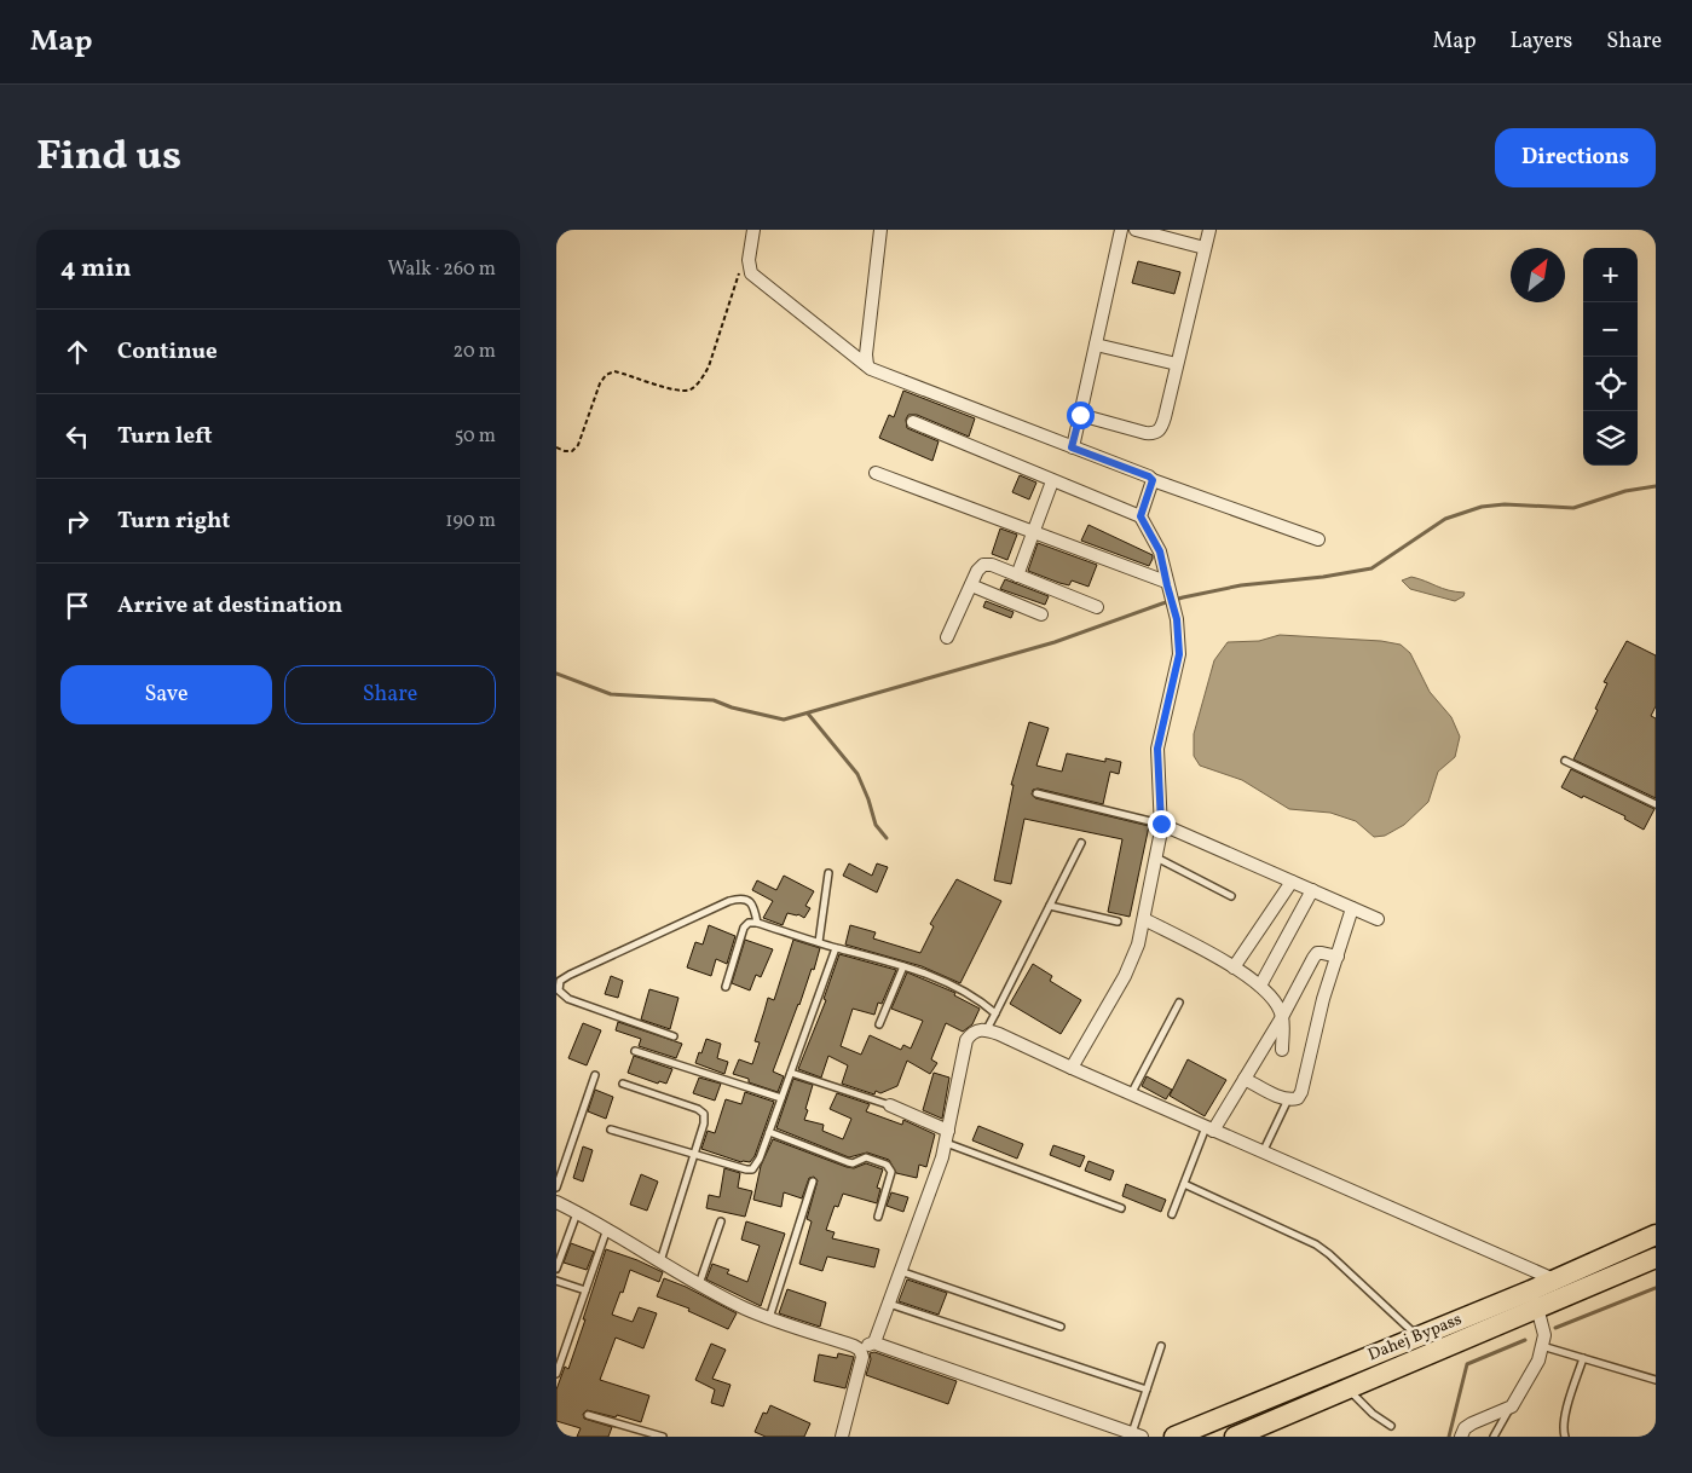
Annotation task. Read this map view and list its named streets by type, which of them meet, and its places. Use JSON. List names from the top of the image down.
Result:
{
  "streets": {
    "highway": ["Dahej Bypass"]
  },
  "north": "top right",
  "page": {
    "header": "Map",
    "nav": ["Map", "Layers", "Share"],
    "title": "Find us",
    "buttons": [
      "Directions",
      ["Save", "Share"]
    ],
    "heading": ["4 min", "Walk · 260 m"],
    "map_buttons": ["+", "−"],
    "list": [
      ["Continue", "20 m"],
      ["Turn left", "50 m"],
      ["Turn right", "190 m"],
      "Arrive at destination"
    ]
  }
}
